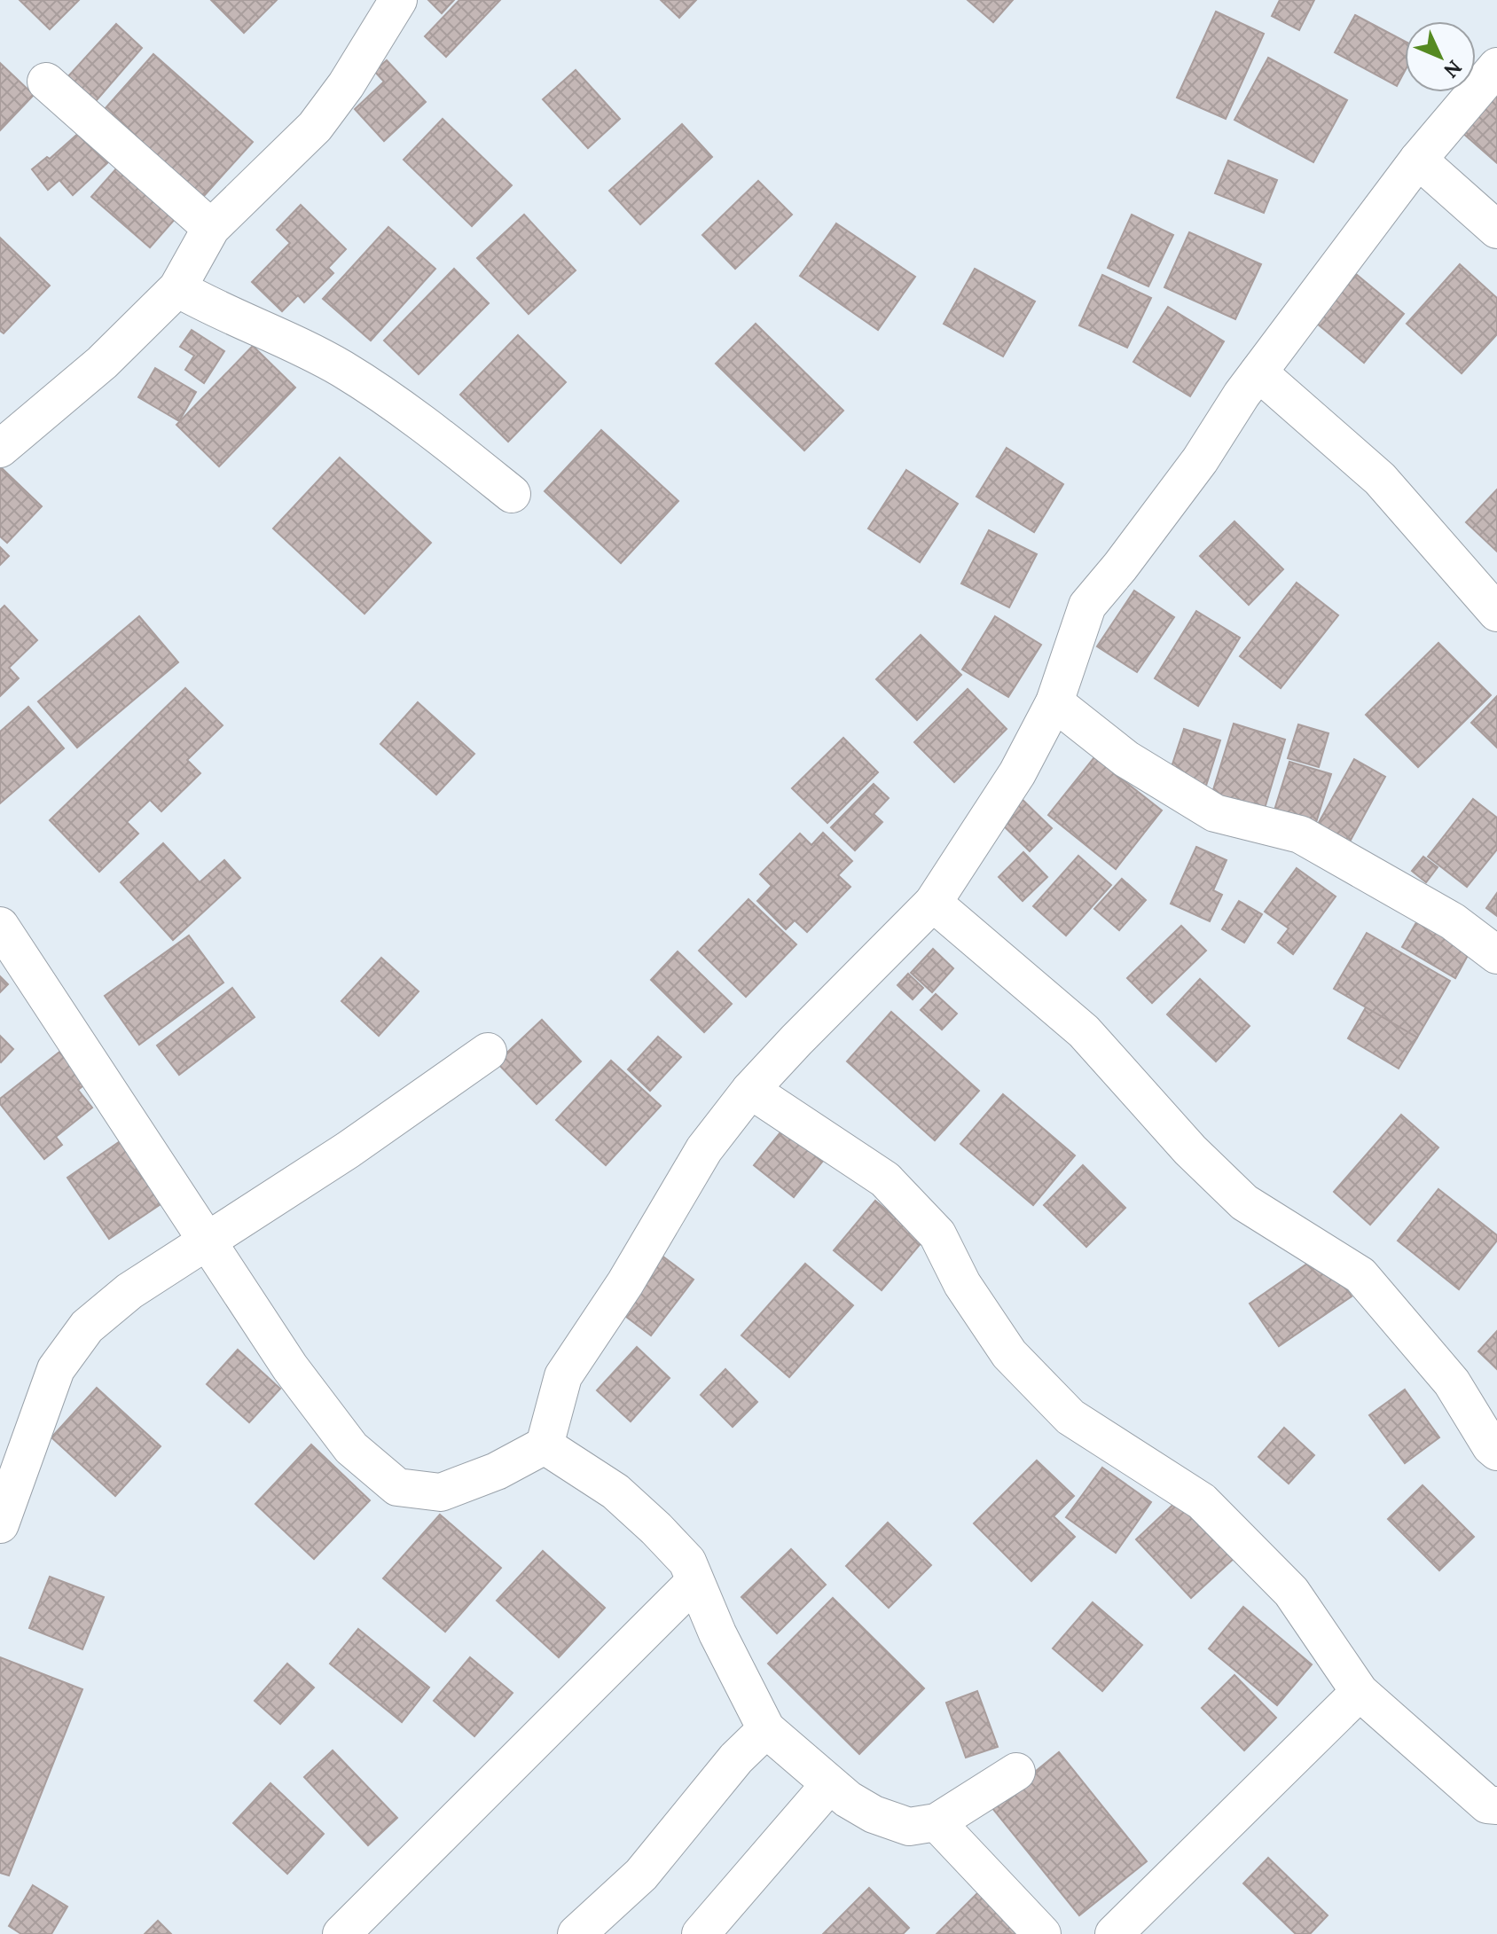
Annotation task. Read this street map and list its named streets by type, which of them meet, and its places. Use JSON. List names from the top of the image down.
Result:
{
  "north": "bottom right"
}
